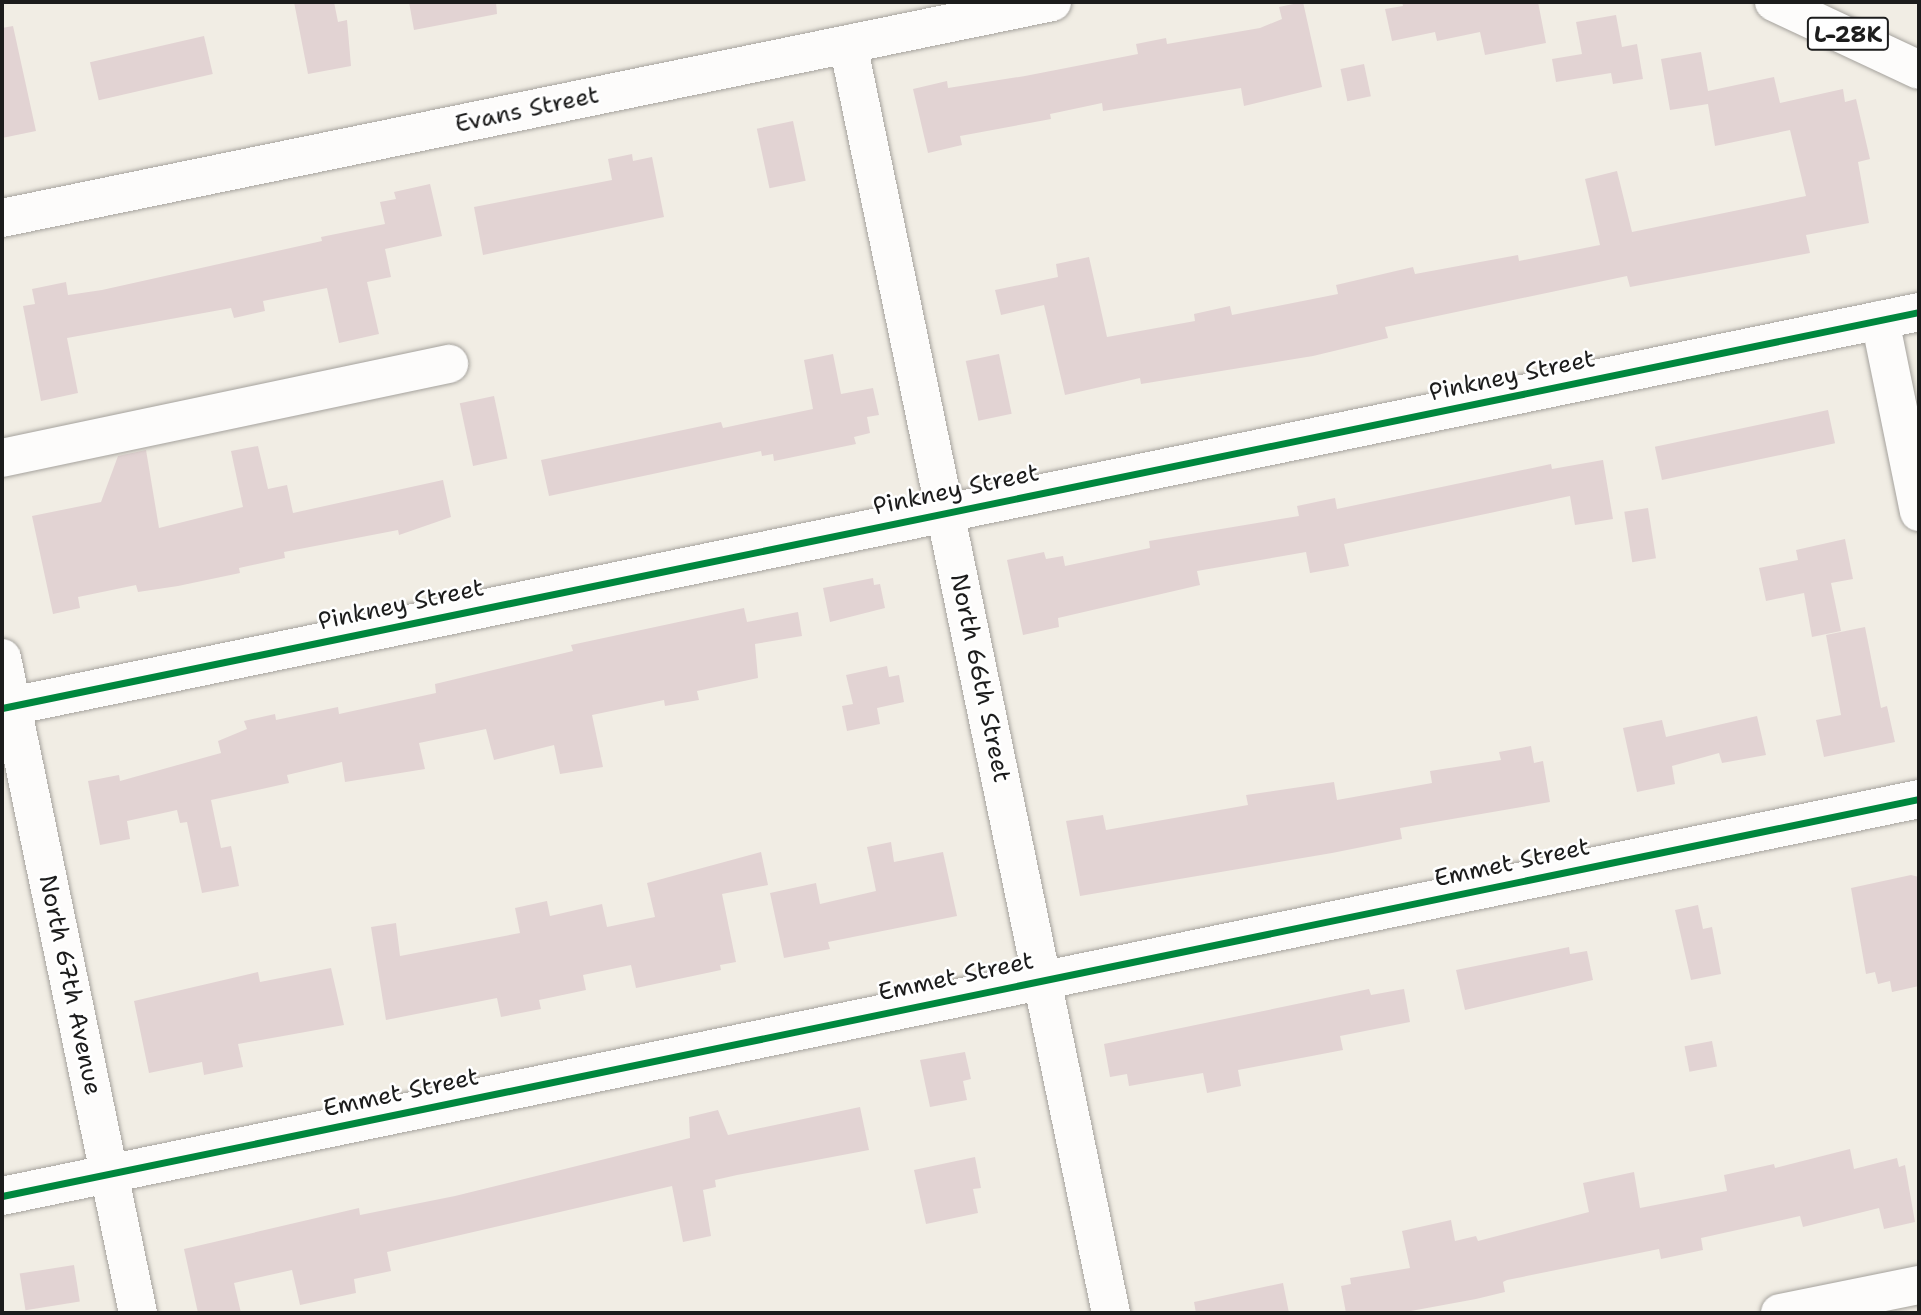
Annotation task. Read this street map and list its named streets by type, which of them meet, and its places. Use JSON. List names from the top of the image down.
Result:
{
  "streets": {
    "street": [
      "L-28K",
      "Evans Street",
      "Pinkney Street",
      "North 66th Street",
      "Emmet Street",
      "North 67th Avenue"
    ]
  },
  "crossings": [
    ["Evans Street", "North 66th Street"],
    ["Pinkney Street", "North 66th Street"],
    ["Pinkney Street", "North 67th Avenue"],
    ["North 66th Street", "Emmet Street"],
    ["Emmet Street", "North 67th Avenue"]
  ]
}
